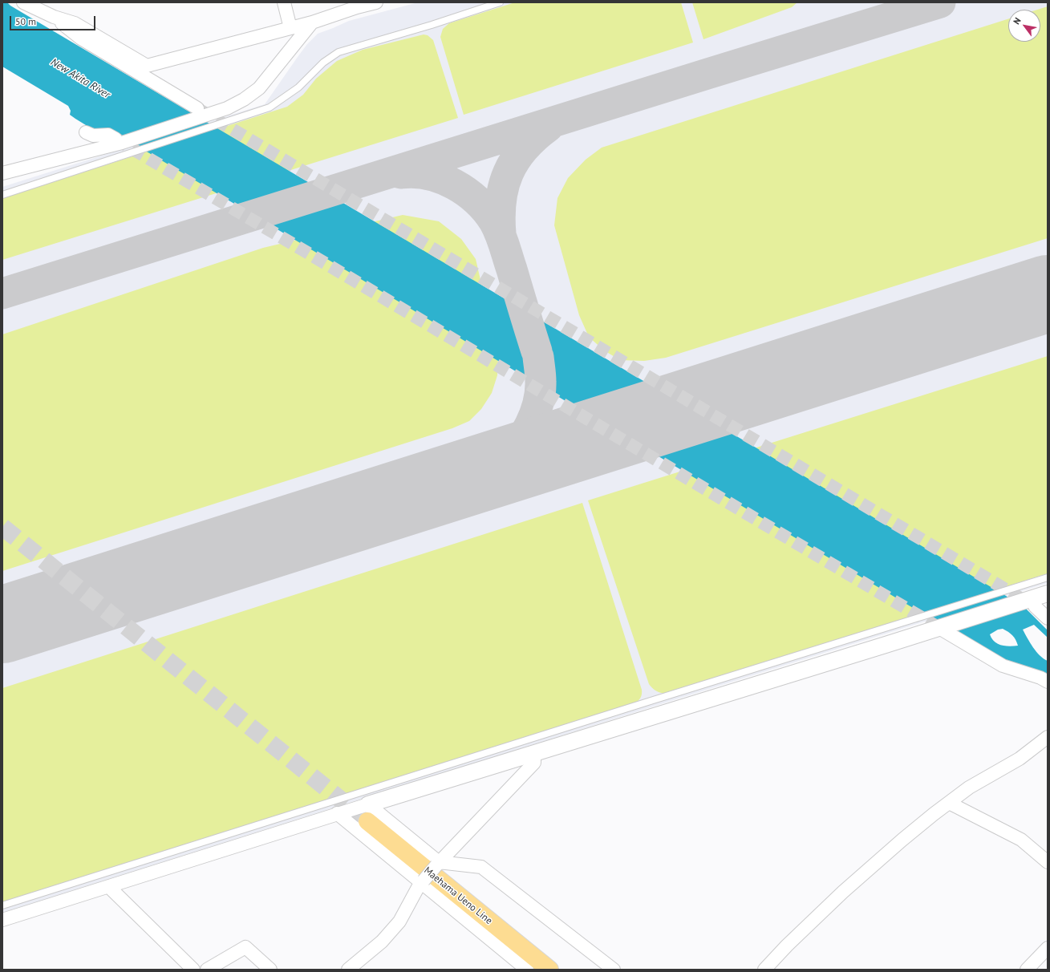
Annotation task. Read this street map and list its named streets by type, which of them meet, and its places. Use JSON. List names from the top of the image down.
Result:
{
  "streets": {
    "main road": ["Maehama Ueno Line"]
  },
  "water": ["New Akita River"],
  "scale_bar": "50 m",
  "north": "top left"
}
